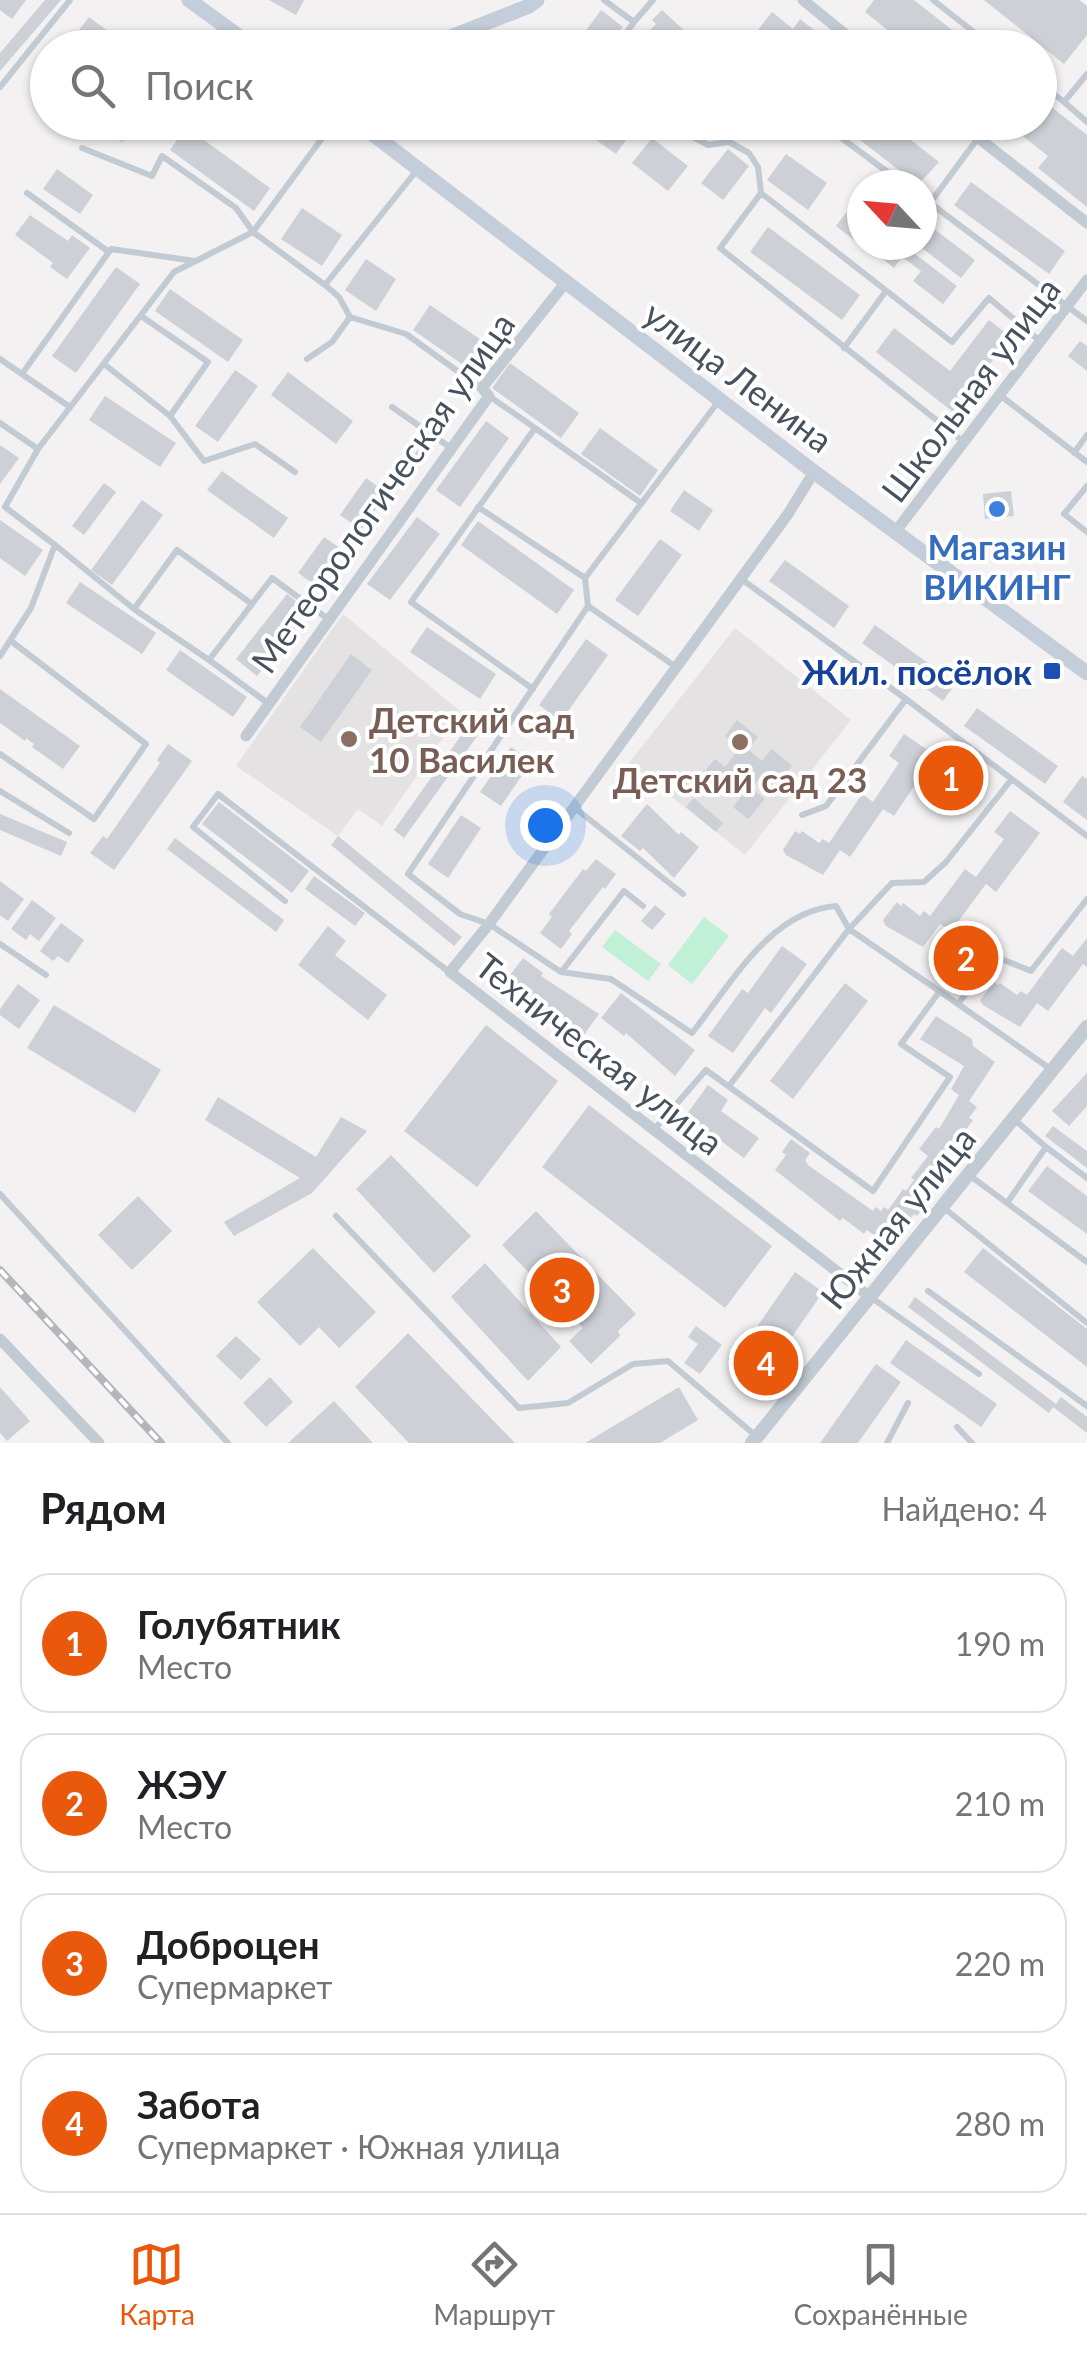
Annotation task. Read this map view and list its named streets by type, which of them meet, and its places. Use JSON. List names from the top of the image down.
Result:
{
  "streets": {
    "main road": ["улица Ленина"],
    "street": [
      "Школьная улица",
      "Метеорологическая улица",
      "Техническая улица",
      "Южная улица"
    ]
  },
  "crossings": [
    ["улица Ленина", "Школьная улица"],
    ["улица Ленина", "Метеорологическая улица"],
    ["улица Ленина", "Техническая улица"],
    ["Техническая улица", "Южная улица"]
  ],
  "places": {
    "other": ["Магазин ВИКИНГ", "Детский сад 10 Василек", "Детский сад 23"],
    "transit": ["Жил. посёлок"]
  },
  "north": "top left",
  "page": {
    "search": "Поиск",
    "pins": [
      "1",
      "2",
      "3",
      "4"
    ],
    "heading": ["Рядом", "Найдено: 4"],
    "list": [
      {
        "mark": "1",
        "name": "Голубятник",
        "note": "Место",
        "value": "190 m"
      },
      {
        "mark": "2",
        "name": "ЖЭУ",
        "note": "Место",
        "value": "210 m"
      },
      {
        "mark": "3",
        "name": "Доброцен",
        "note": "Супермаркет",
        "value": "220 m"
      },
      {
        "mark": "4",
        "name": "Забота",
        "note": "Супермаркет · Южная улица",
        "value": "280 m"
      }
    ],
    "nav": ["Карта", "Маршрут", "Сохранённые"]
  }
}
